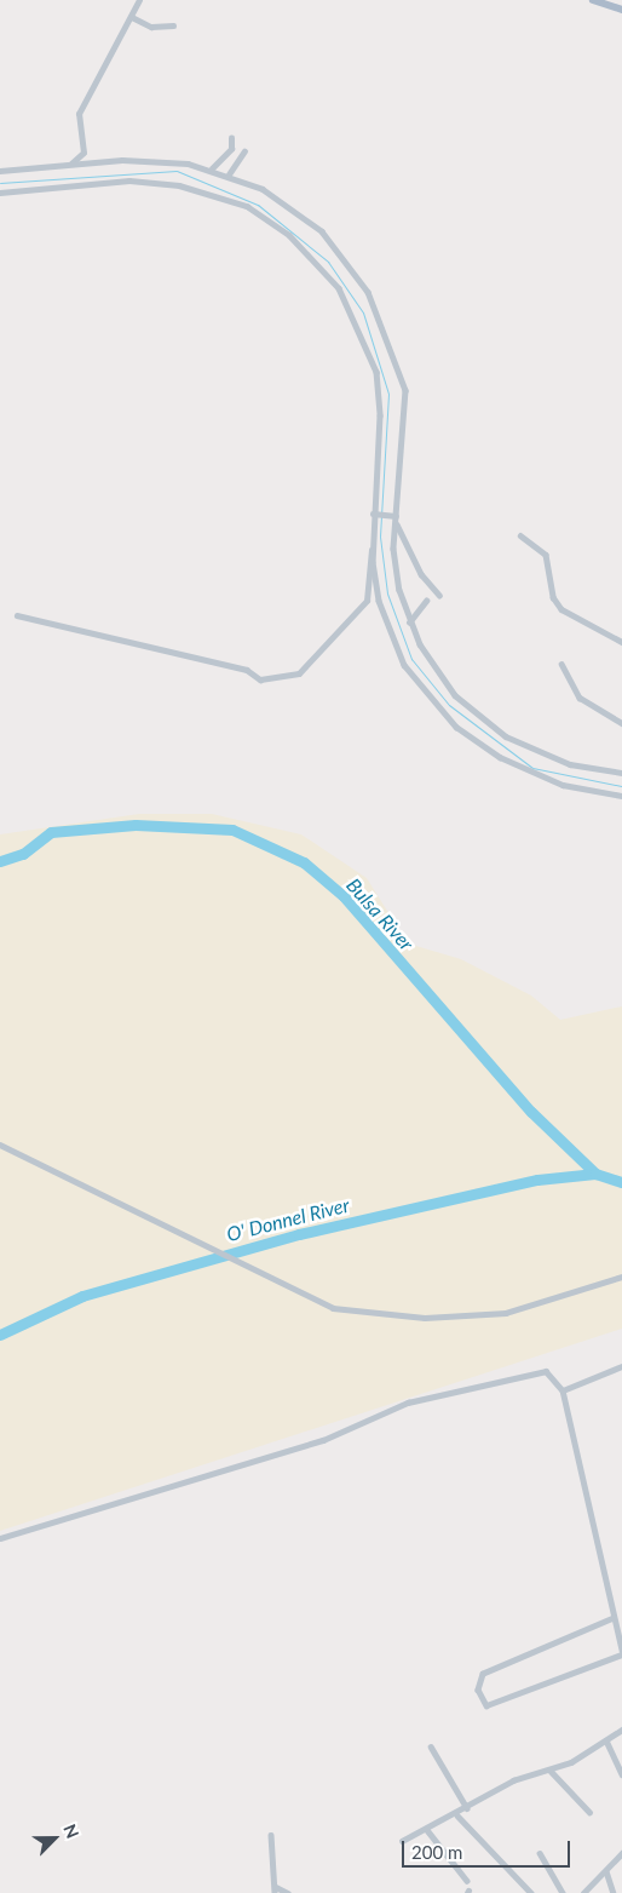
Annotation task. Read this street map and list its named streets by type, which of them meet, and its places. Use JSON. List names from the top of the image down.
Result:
{
  "water": ["Bulsa River", "O' Donnel River"],
  "scale_bar": "200 m",
  "north": "top right"
}
